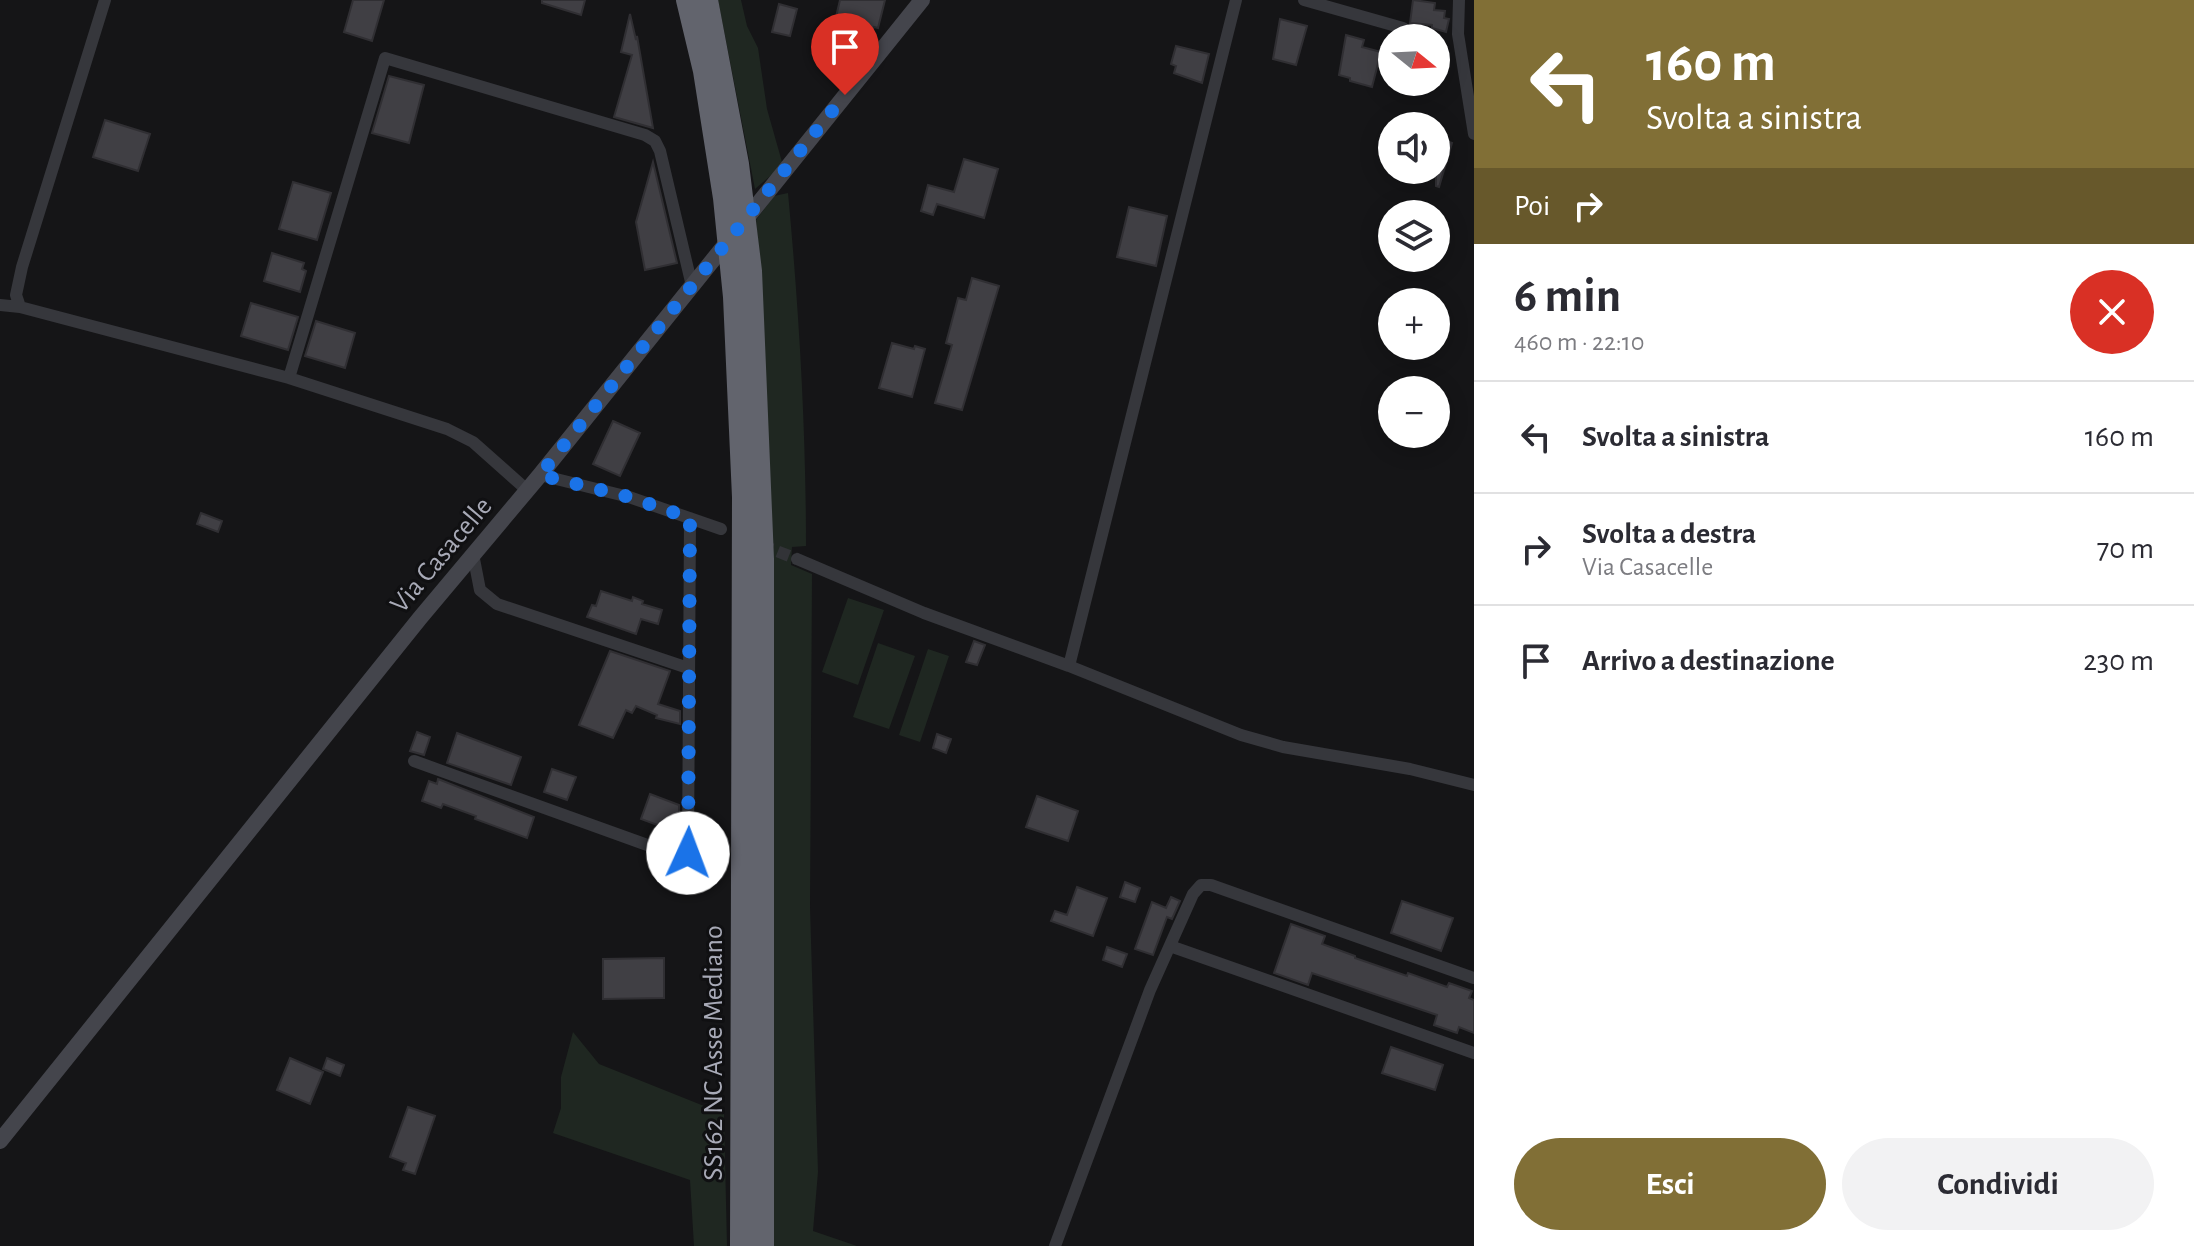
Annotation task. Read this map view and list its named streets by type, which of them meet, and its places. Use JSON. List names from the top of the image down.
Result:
{
  "streets": {
    "highway": ["SS162 NC Asse Mediano"],
    "street": ["Via Casacelle"]
  },
  "north": "right",
  "page": {
    "turn": ["160 m", "Svolta a sinistra"],
    "map_buttons": ["+", "−"],
    "then": "Poi",
    "heading": ["6 min", "460 m · 22:10"],
    "list": [
      {
        "name": "Svolta a sinistra",
        "value": "160 m"
      },
      {
        "name": "Svolta a destra",
        "note": "Via Casacelle",
        "value": "70 m"
      },
      {
        "name": "Arrivo a destinazione",
        "value": "230 m"
      }
    ],
    "buttons": ["Esci", "Condividi"]
  }
}
